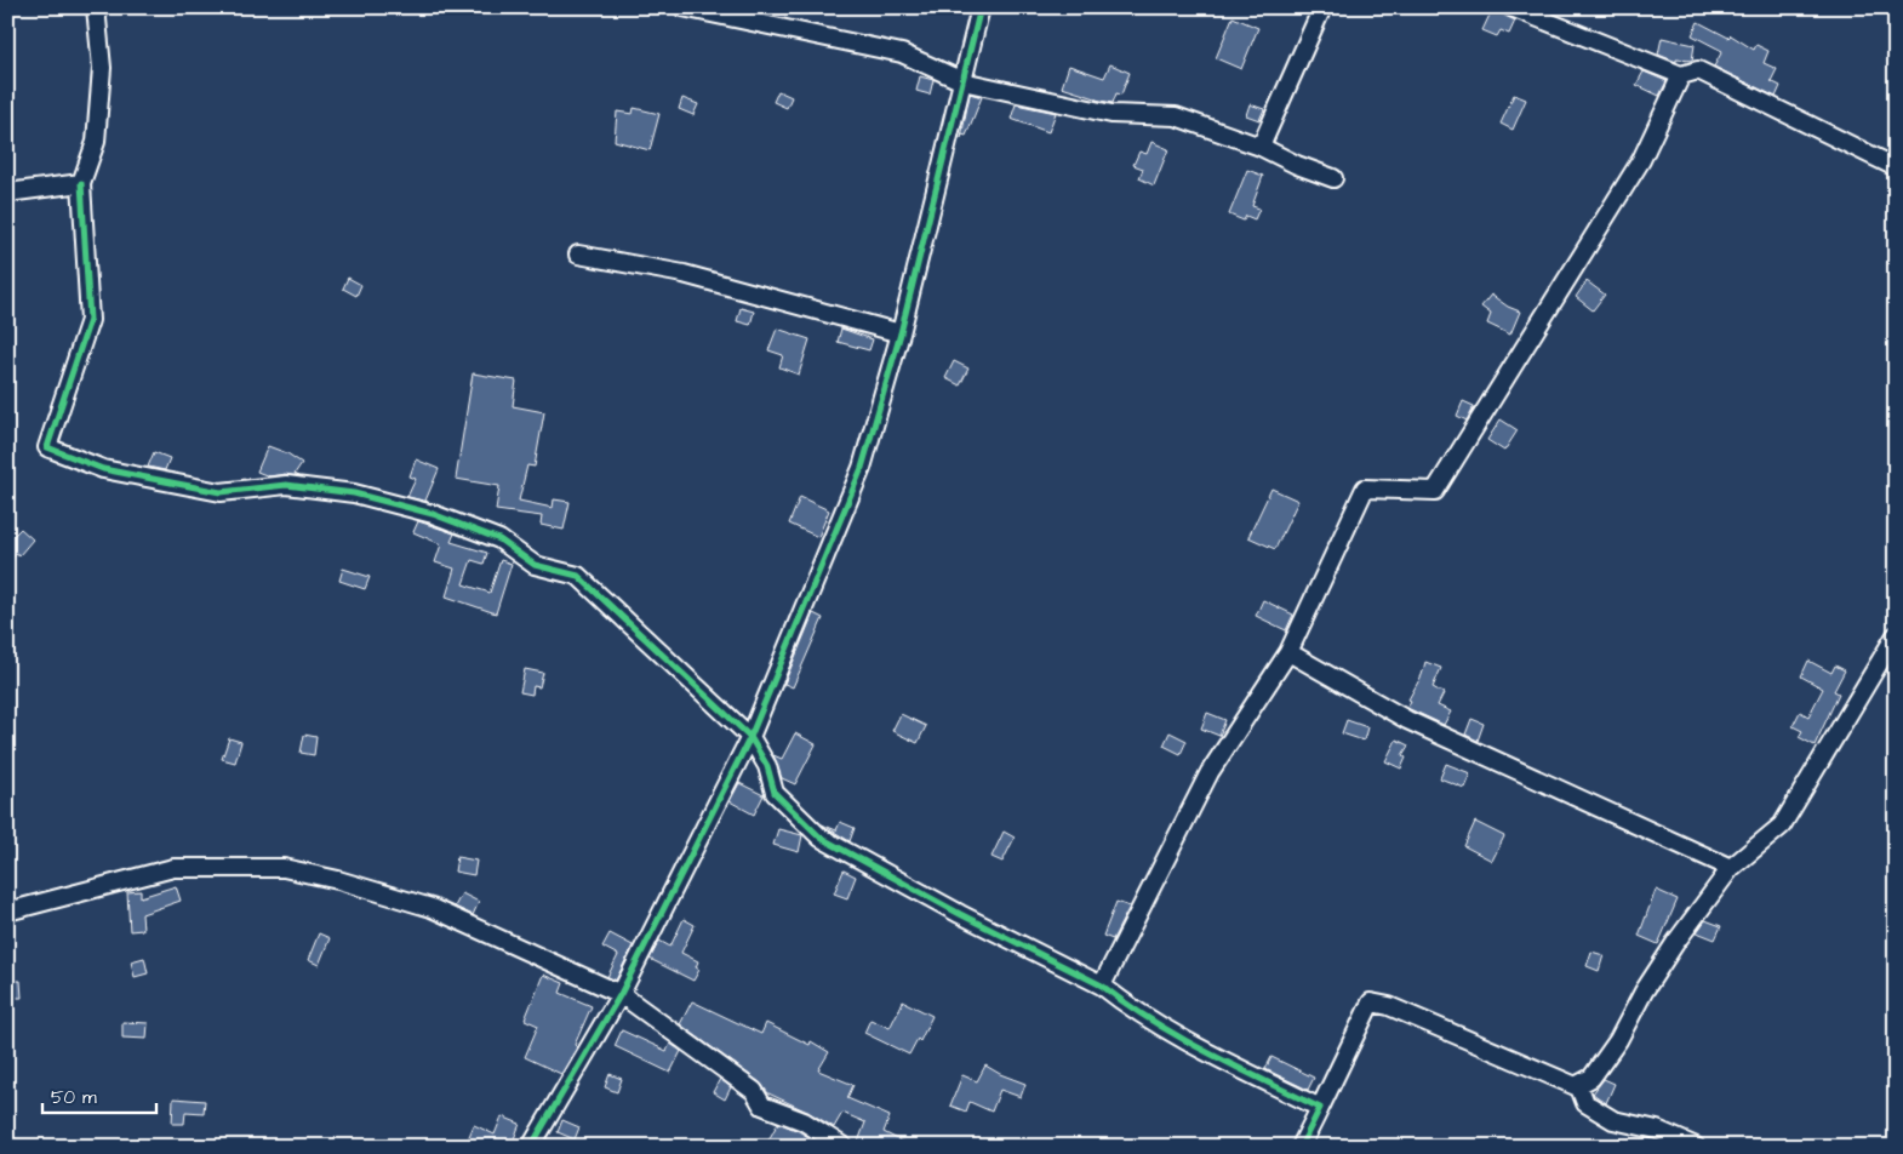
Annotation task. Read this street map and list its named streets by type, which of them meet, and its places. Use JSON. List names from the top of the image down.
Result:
{
  "scale_bar": "50 m"
}
